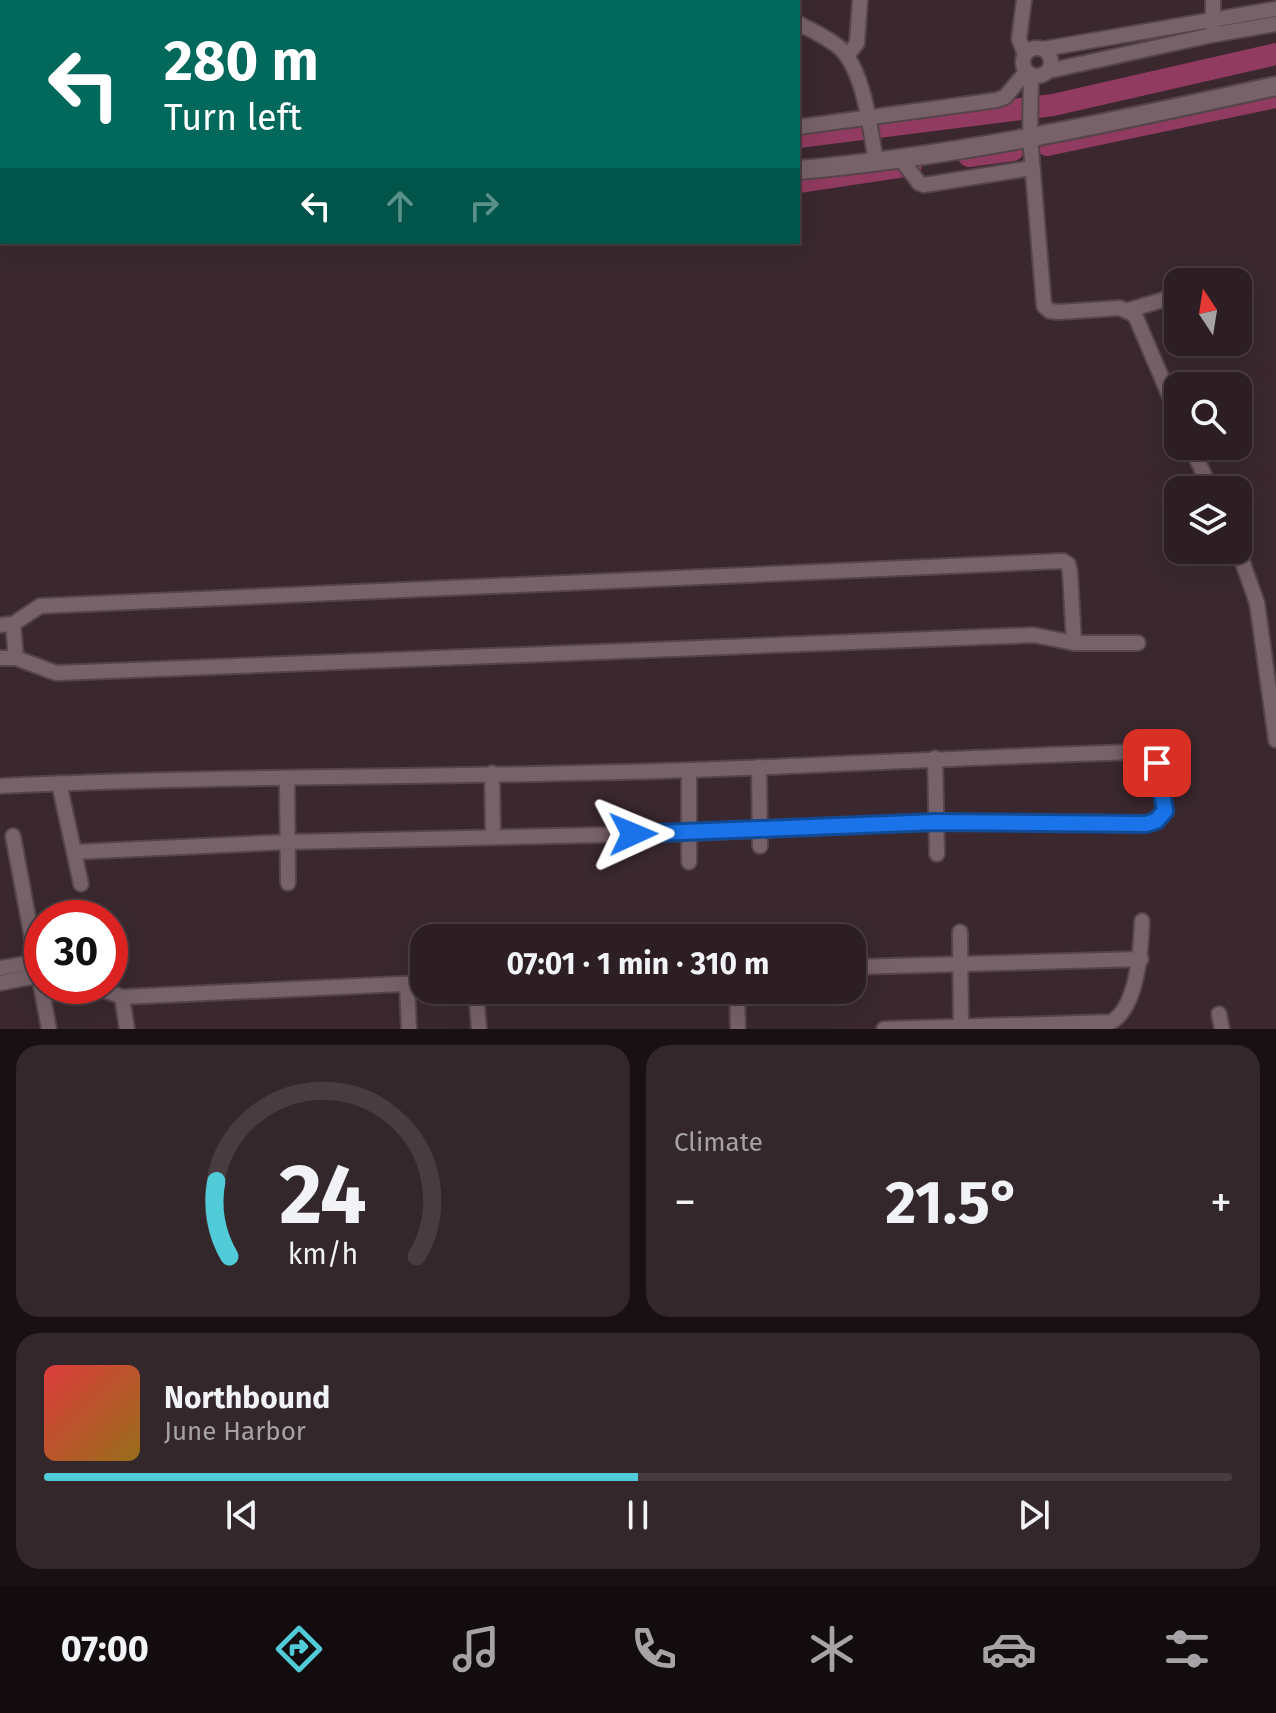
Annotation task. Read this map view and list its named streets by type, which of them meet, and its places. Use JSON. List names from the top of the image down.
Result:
{
  "north": "top",
  "page": {
    "turn": ["280 m", "Turn left"],
    "limit": "30",
    "trip": "07:01 · 1 min · 310 m",
    "tile": "Climate",
    "heat": ["−", "21.5°", "+"],
    "song": ["Northbound", "June Harbor"],
    "tabs": "07:00",
    "gauge": ["24", "km/h"]
  }
}
